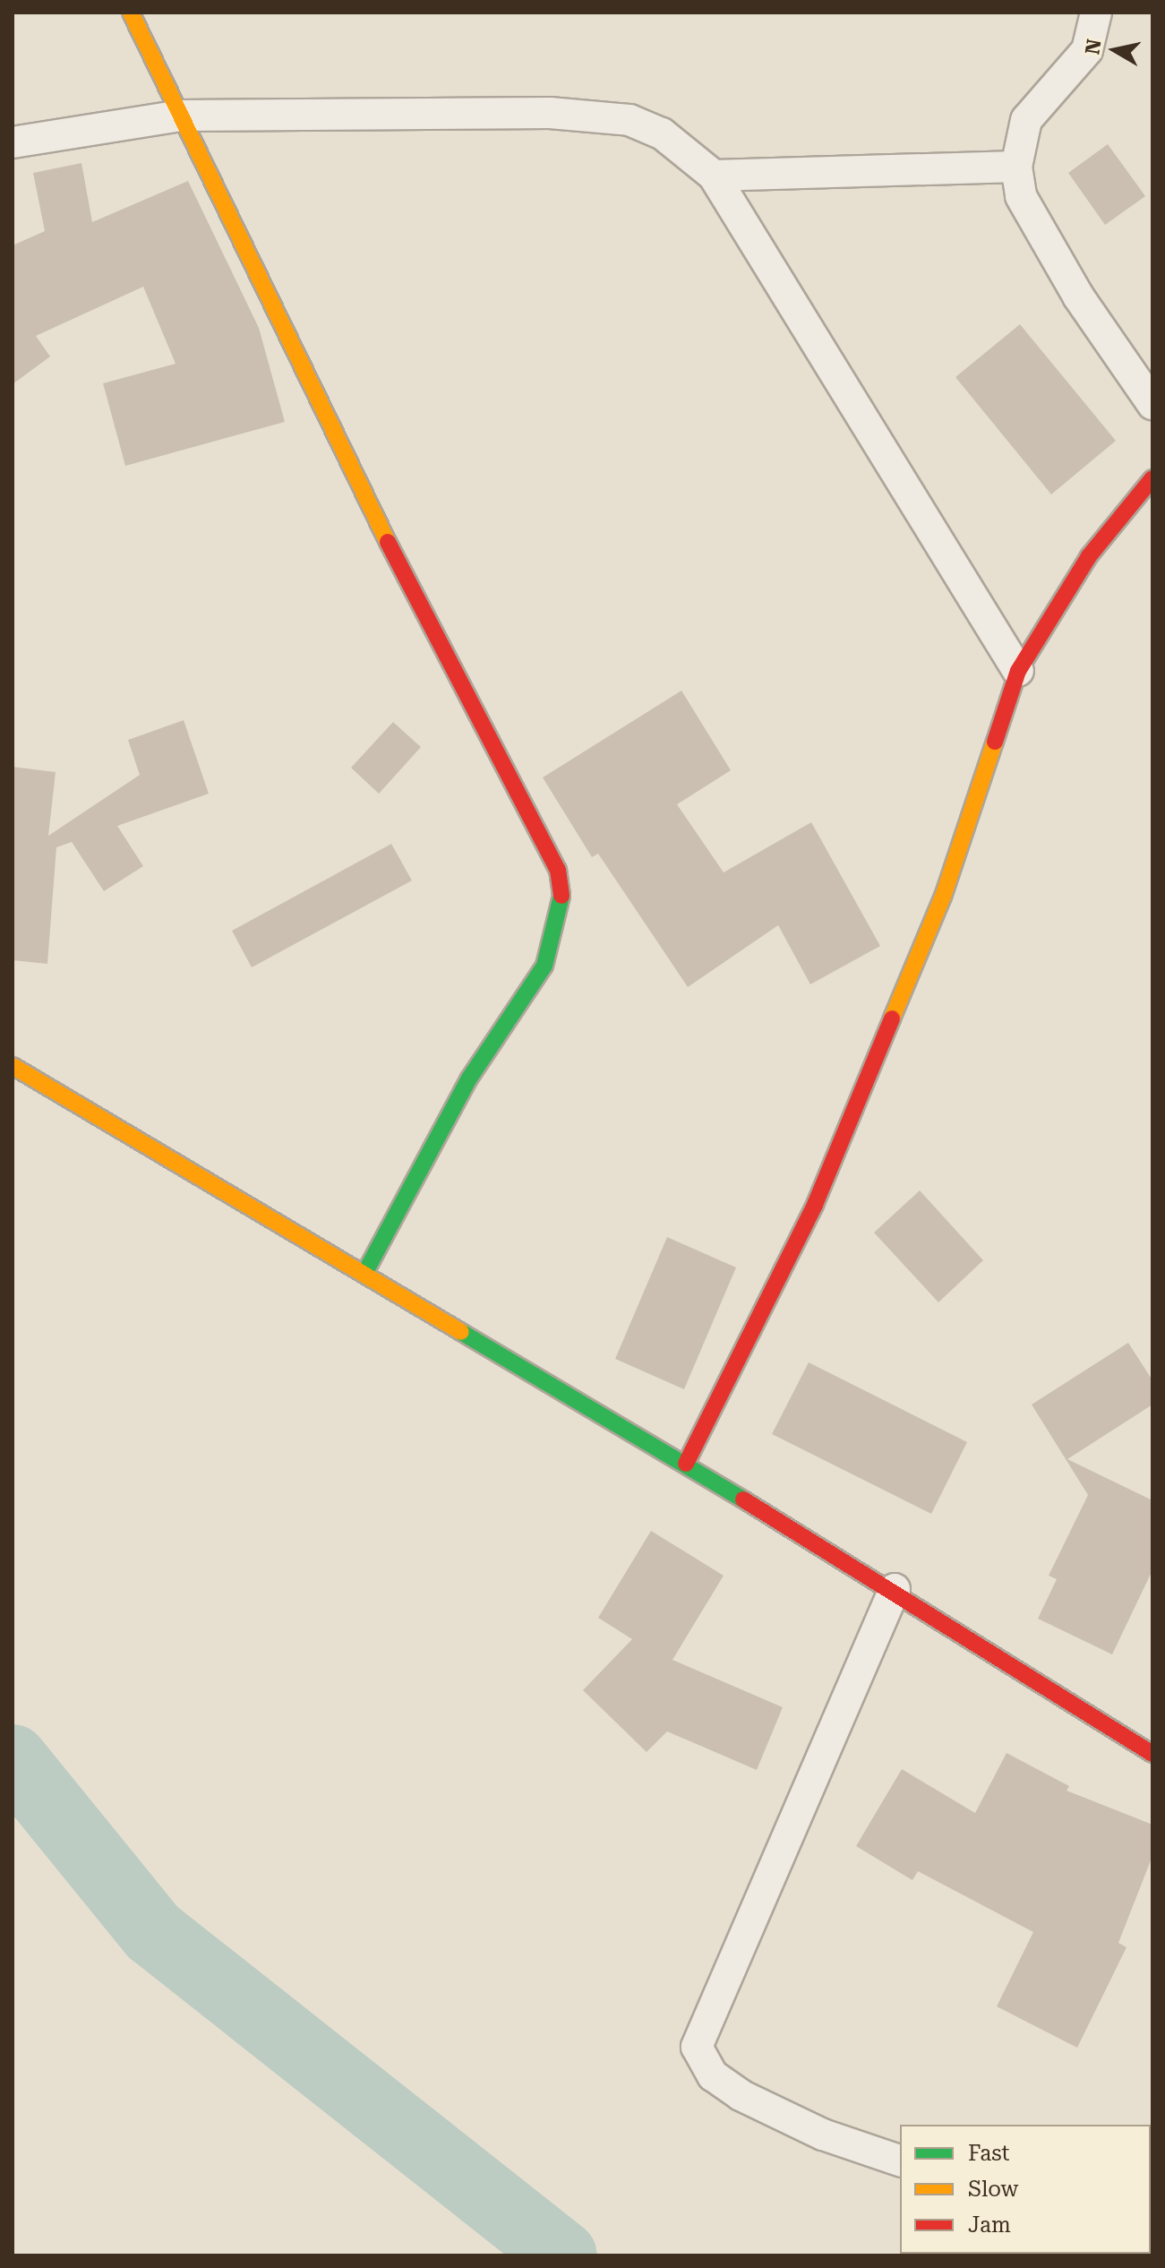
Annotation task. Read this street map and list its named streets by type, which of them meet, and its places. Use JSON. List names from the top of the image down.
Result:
{
  "legend": ["Fast", "Slow", "Jam"],
  "north": "left"
}
